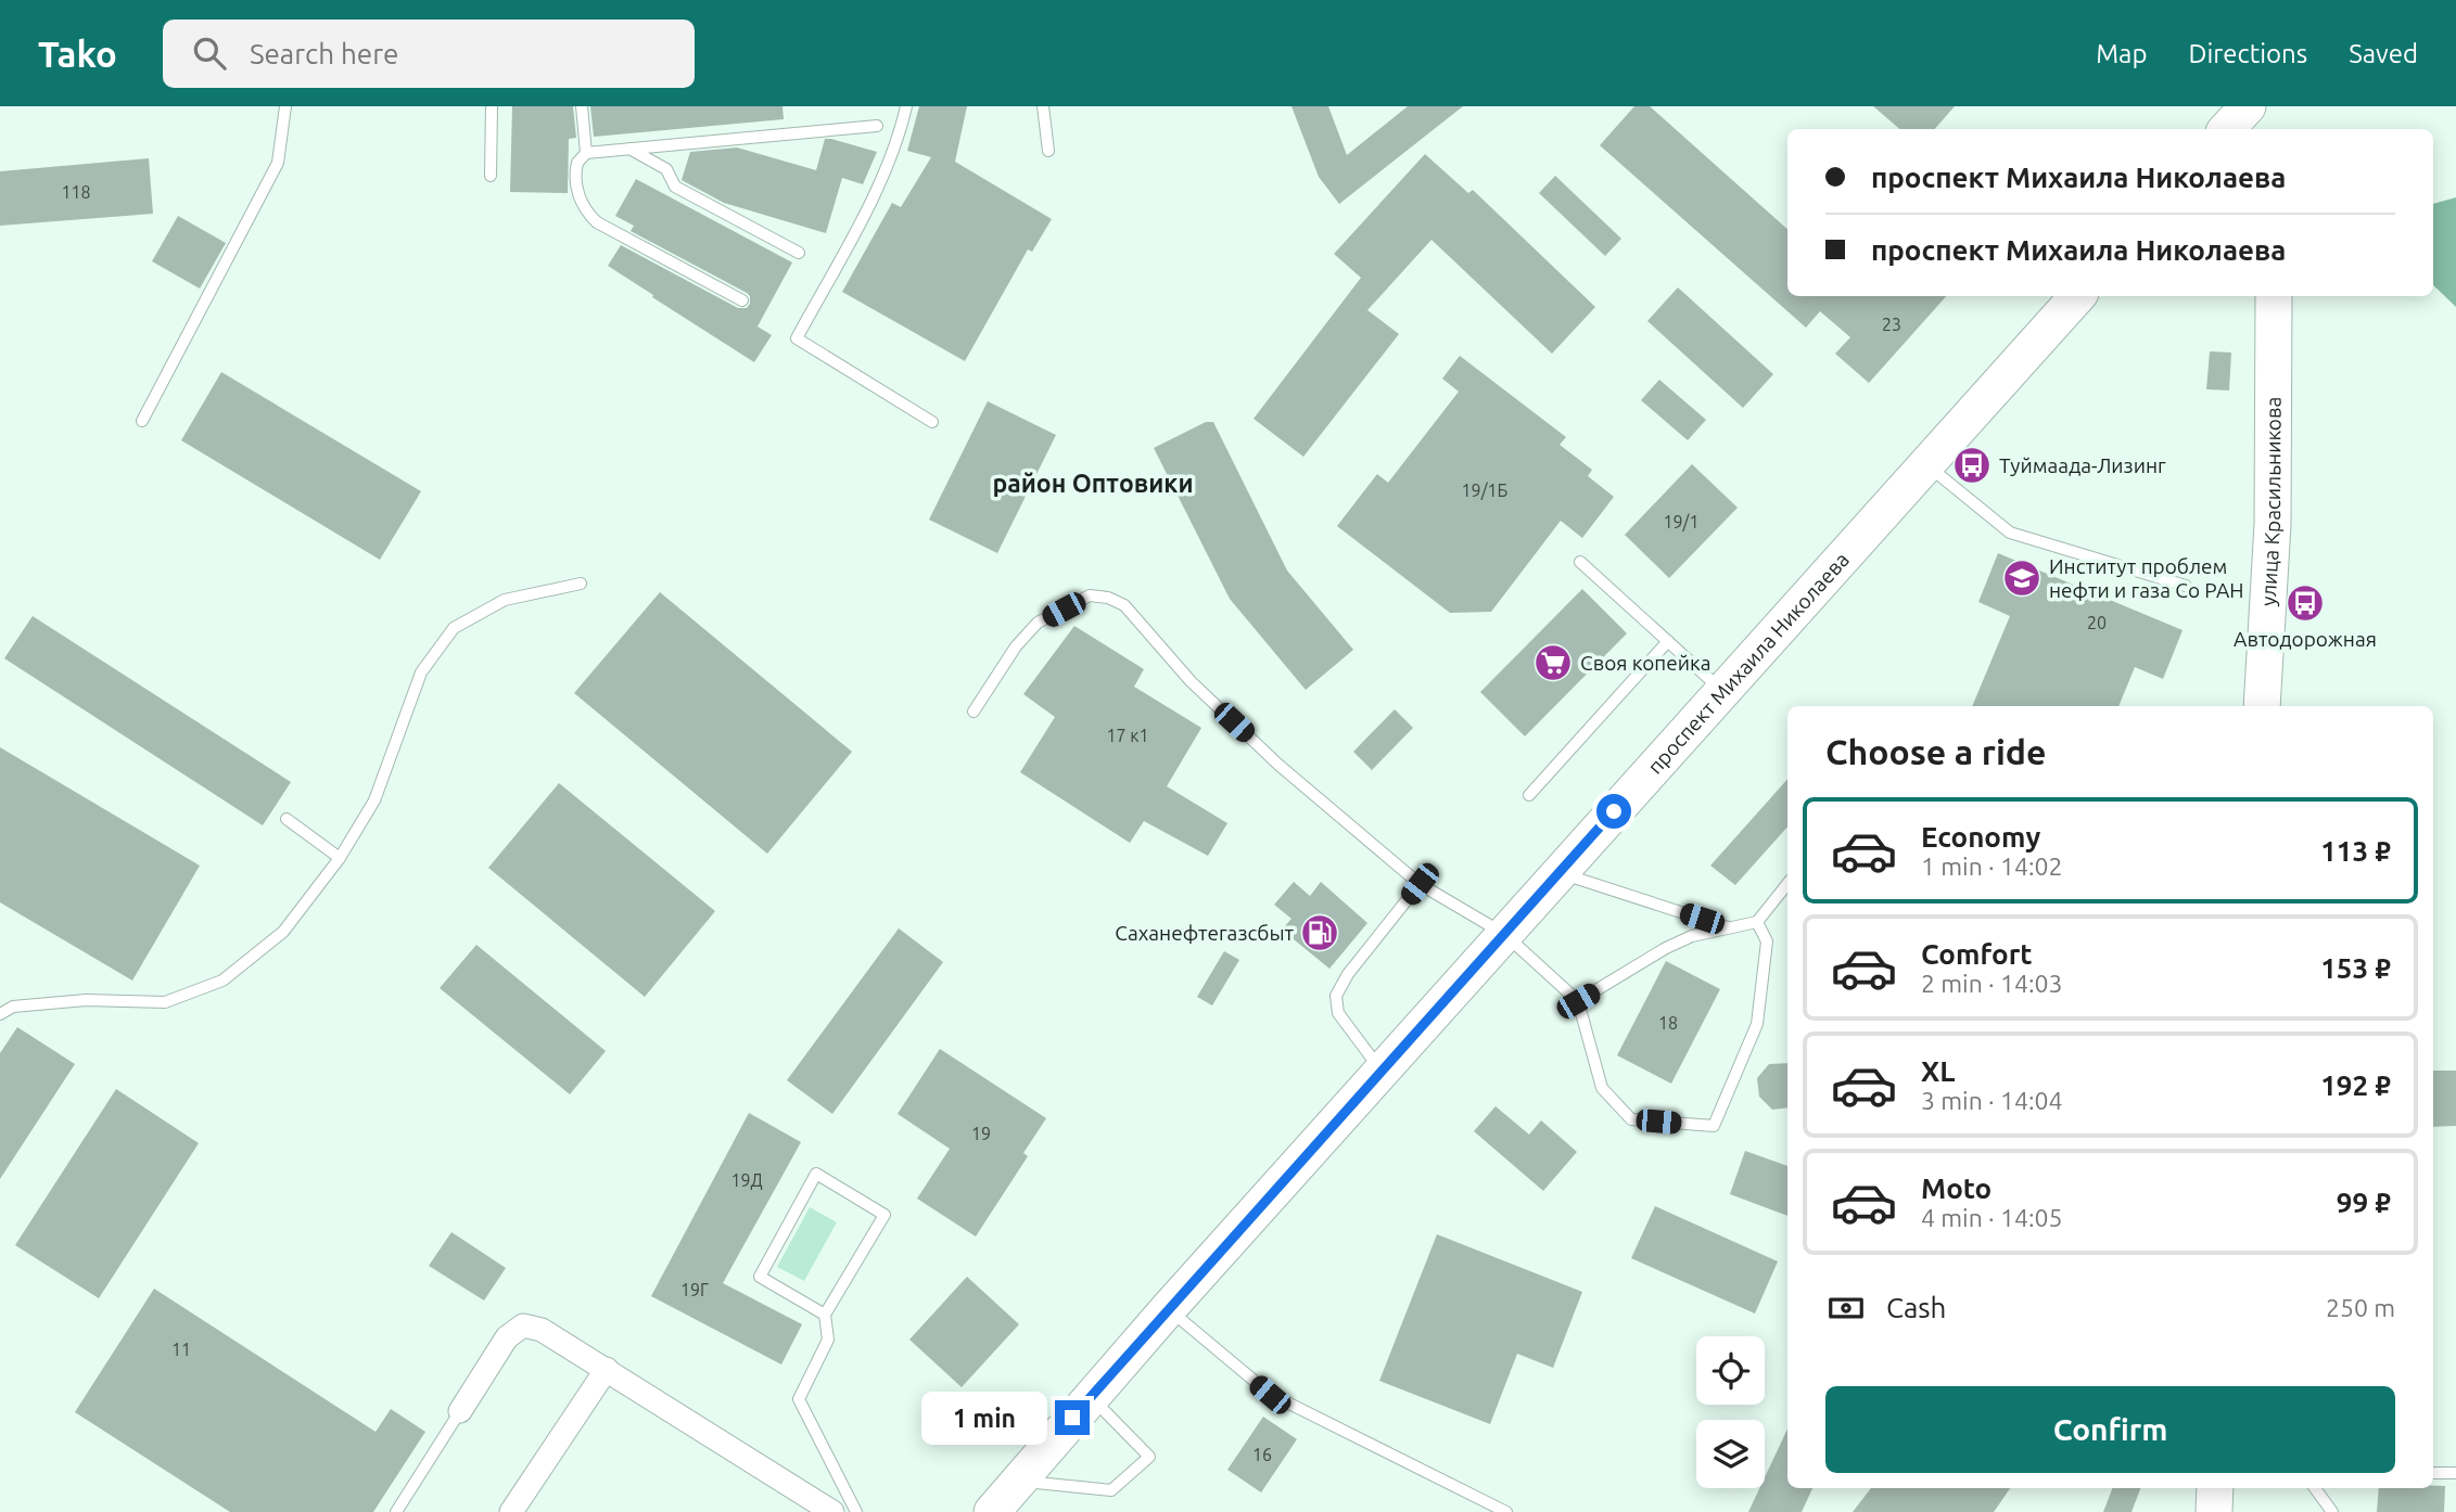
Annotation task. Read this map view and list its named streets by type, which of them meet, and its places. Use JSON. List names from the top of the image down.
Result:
{
  "streets": {
    "main road": ["улица Красильникова", "проспект Михаила Николаева"]
  },
  "districts": ["район Оптовики"],
  "places": {
    "bus stop": ["Туймаада-Лизинг", "Автодорожная"],
    "school or university": ["Институт проблем нефти и газа Со РАН"],
    "supermarket": ["Своя копейка"],
    "fuel station": ["Саханефтегазсбыт"]
  },
  "house_numbers": [
    "118",
    "23",
    "19/1Б",
    "19/1",
    "20",
    "17 к1",
    "18",
    "19",
    "19Д",
    "19Г",
    "11",
    "16"
  ],
  "page": {
    "header": "Tako",
    "search": "Search here",
    "nav": ["Map", "Directions", "Saved"],
    "banner": ["проспект Михаила Николаева", "проспект Михаила Николаева"],
    "heading": "Choose a ride",
    "list": [
      {
        "name": "Economy",
        "note": "1 min · 14:02",
        "value": "113 ₽"
      },
      {
        "name": "Comfort",
        "note": "2 min · 14:03",
        "value": "153 ₽"
      },
      {
        "name": "XL",
        "note": "3 min · 14:04",
        "value": "192 ₽"
      },
      {
        "name": "Moto",
        "note": "4 min · 14:05",
        "value": "99 ₽"
      }
    ],
    "pay": ["Cash", "250 m"],
    "buttons": "Confirm",
    "bubble": "1 min"
  }
}
